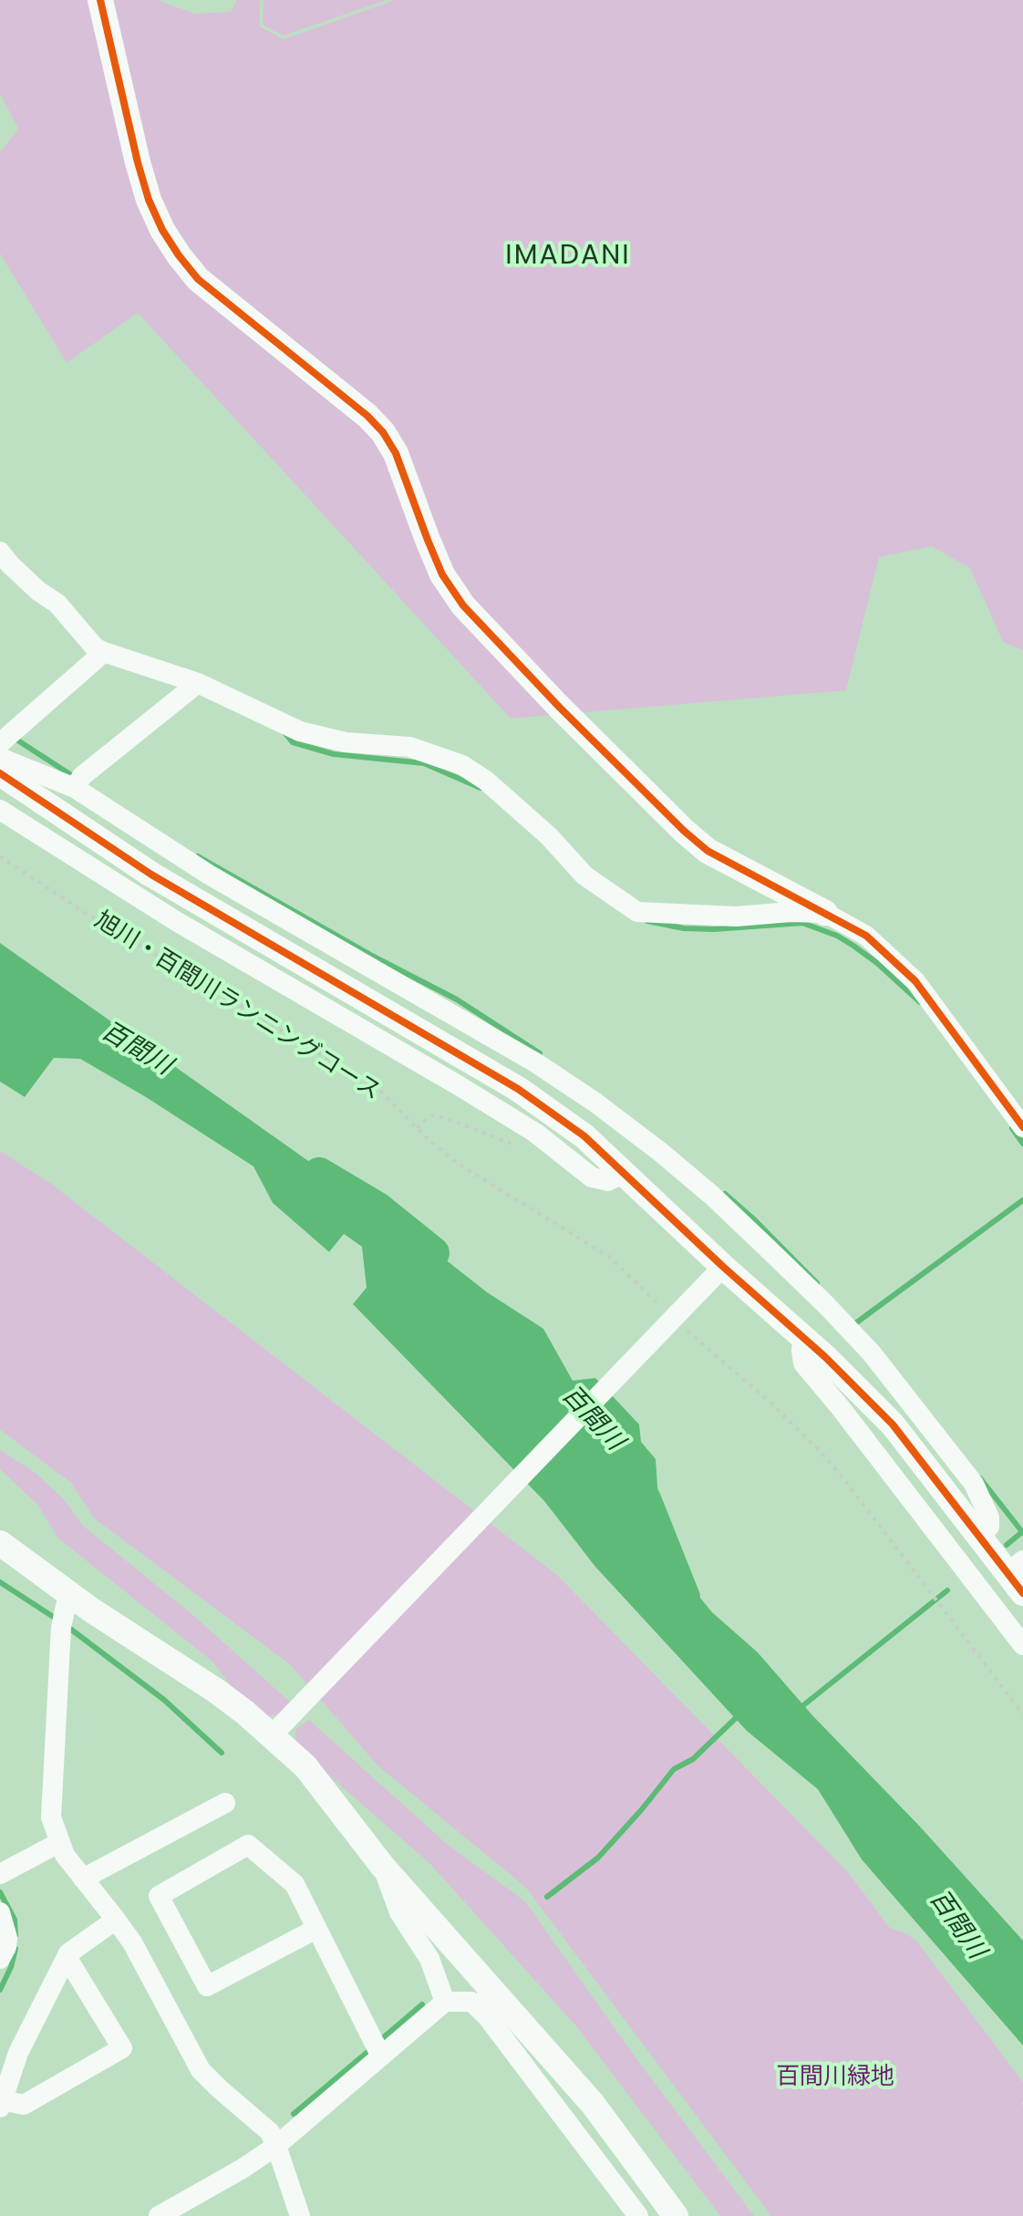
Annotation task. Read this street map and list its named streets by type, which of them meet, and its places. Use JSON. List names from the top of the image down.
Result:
{
  "streets": {
    "path": ["旭川・百間川ランニングコース"]
  },
  "districts": ["IMADANI"],
  "water": ["百間川"],
  "parks": ["百間川緑地"]
}
